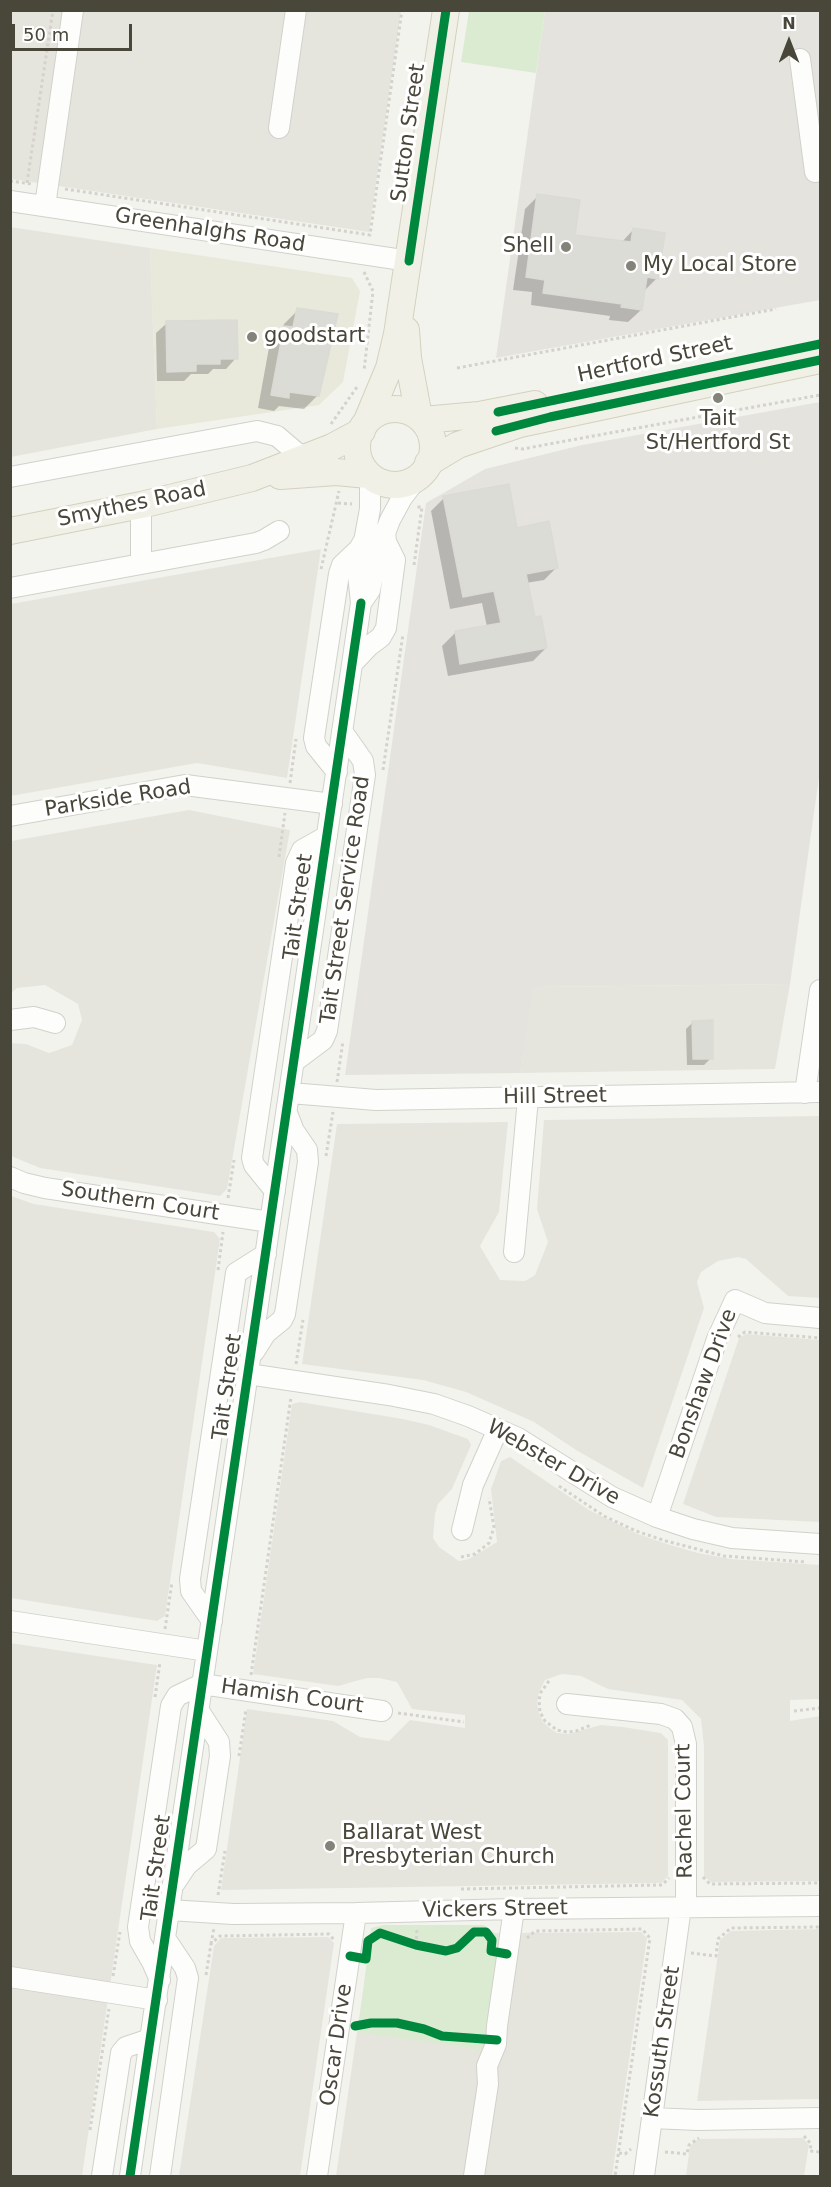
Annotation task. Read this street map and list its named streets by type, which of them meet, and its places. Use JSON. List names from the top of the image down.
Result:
{
  "streets": {
    "main road": ["Sutton Street", "Hertford Street", "Smythes Road"],
    "street": [
      "Greenhalghs Road",
      "Parkside Road",
      "Tait Street Service Road",
      "Tait Street",
      "Hill Street",
      "Southern Court",
      "Bonshaw Drive",
      "Webster Drive",
      "Hamish Court",
      "Rachel Court",
      "Vickers Street",
      "Kossuth Street",
      "Oscar Drive"
    ]
  },
  "crossings": [
    ["Sutton Street", "Greenhalghs Road"],
    ["Sutton Street", "Hertford Street"],
    ["Sutton Street", "Smythes Road"],
    ["Sutton Street", "Tait Street"],
    ["Hertford Street", "Smythes Road"],
    ["Hertford Street", "Tait Street"],
    ["Smythes Road", "Tait Street"],
    ["Parkside Road", "Tait Street"],
    ["Tait Street Service Road", "Tait Street"],
    ["Tait Street", "Hill Street"],
    ["Tait Street", "Southern Court"],
    ["Tait Street", "Webster Drive"],
    ["Tait Street", "Hamish Court"],
    ["Tait Street", "Vickers Street"],
    ["Bonshaw Drive", "Webster Drive"],
    ["Rachel Court", "Vickers Street"],
    ["Rachel Court", "Kossuth Street"],
    ["Vickers Street", "Kossuth Street"],
    ["Vickers Street", "Oscar Drive"]
  ],
  "places": [
    "Shell",
    "My Local Store",
    "goodstart",
    "Tait St/Hertford St",
    "Ballarat West Presbyterian Church"
  ],
  "scale_bar": "50 m",
  "north": "top"
}
